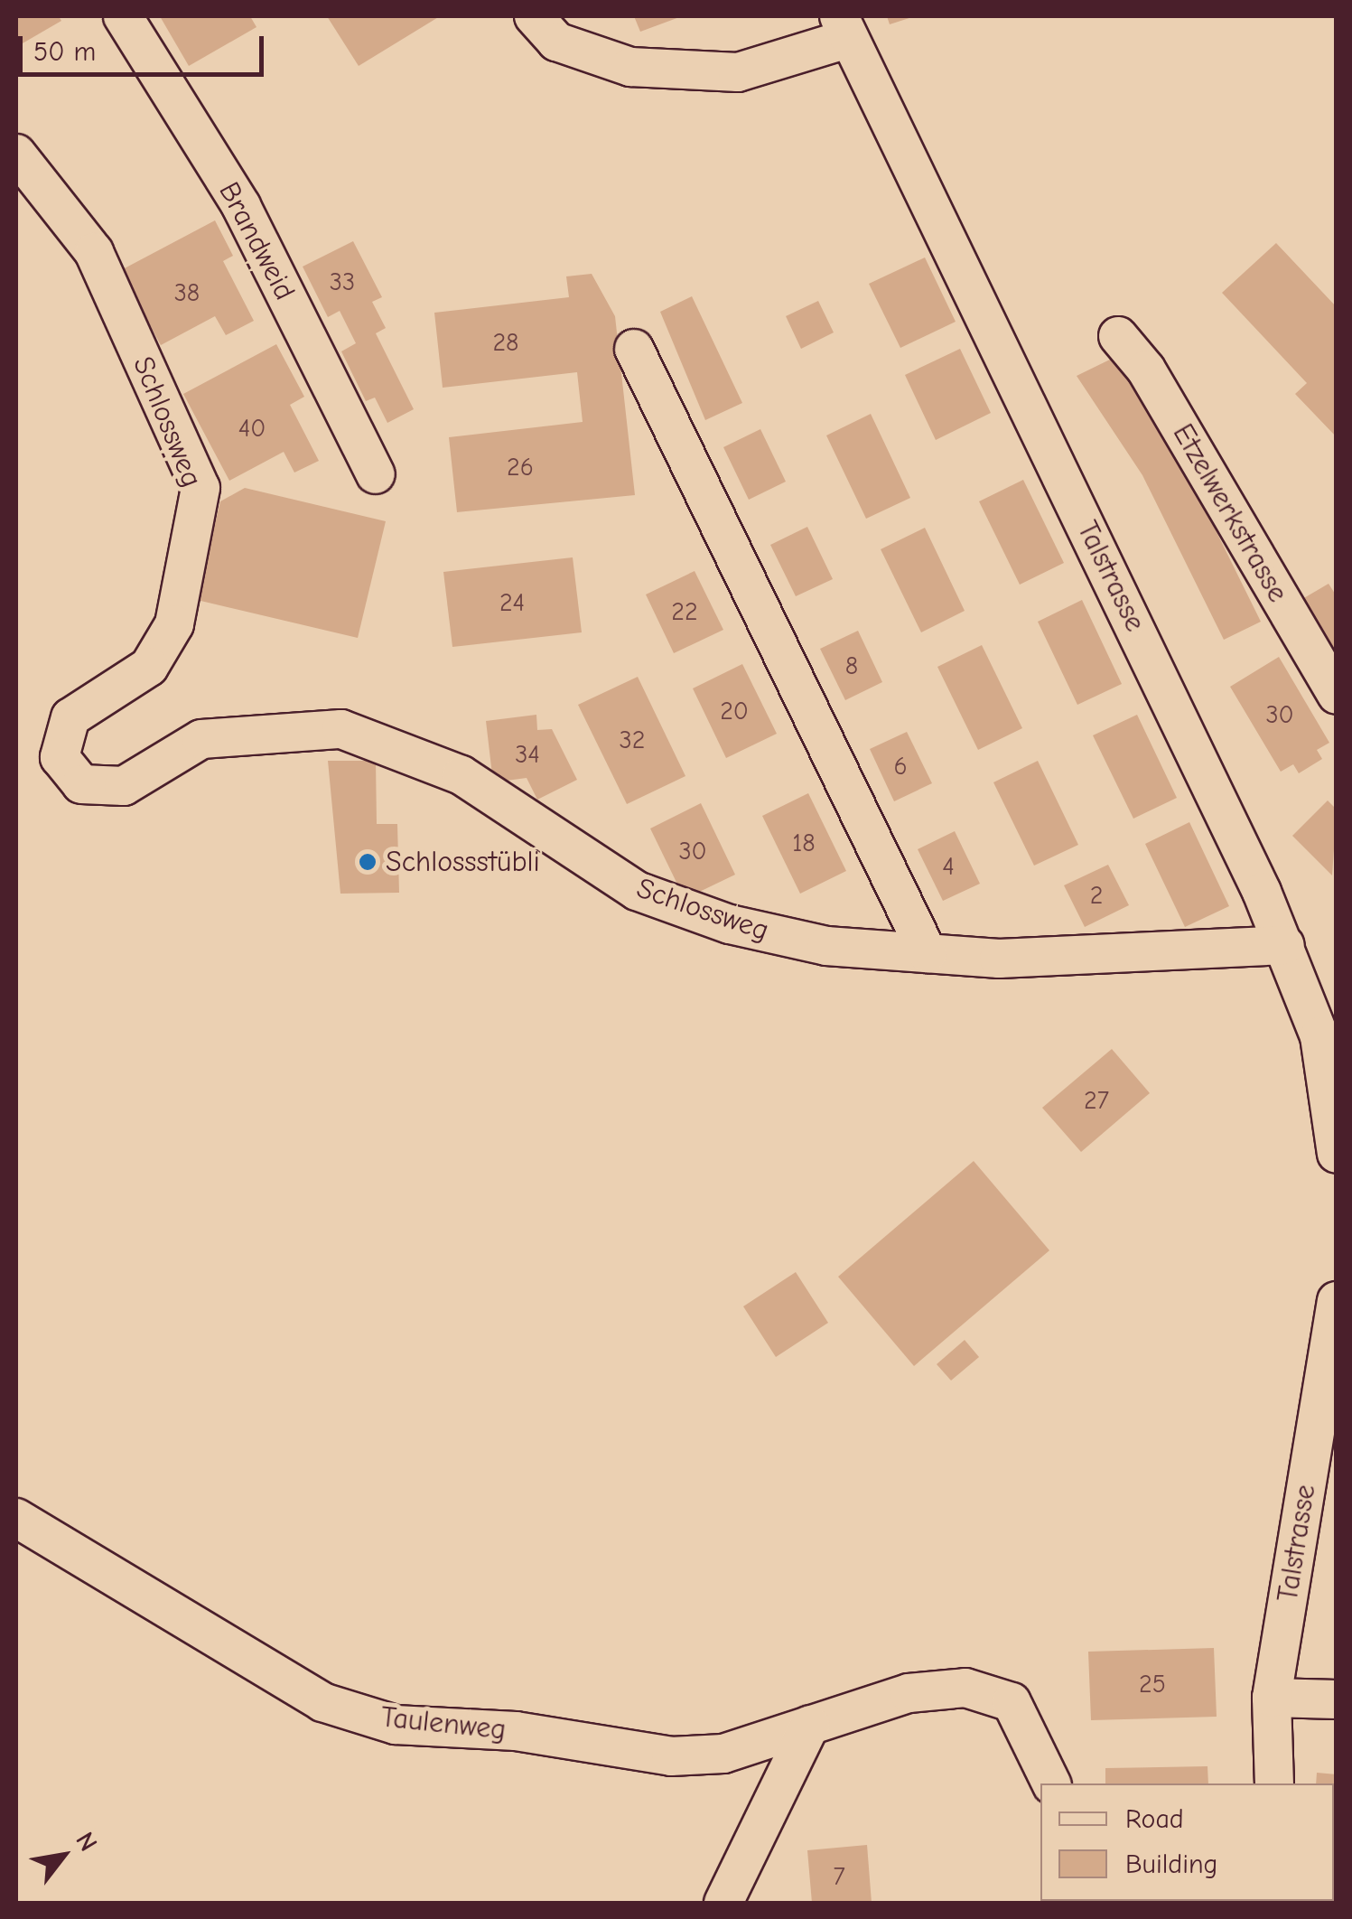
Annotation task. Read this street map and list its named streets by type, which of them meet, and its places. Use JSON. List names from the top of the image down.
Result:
{
  "streets": {
    "street": [
      "Brandweid",
      "Schlossweg",
      "Etzelwerkstrasse",
      "Talstrasse",
      "Taulenweg"
    ]
  },
  "crossings": [
    ["Schlossweg", "Talstrasse"]
  ],
  "places": ["Schlossstübli"],
  "house_numbers": [
    "33",
    "38",
    "28",
    "40",
    "26",
    "24",
    "22",
    "8",
    "20",
    "30",
    "32",
    "34",
    "6",
    "18",
    "30",
    "4",
    "2",
    "27",
    "25",
    "7"
  ],
  "legend": ["Road", "Building"],
  "scale_bar": "50 m",
  "north": "top right"
}
